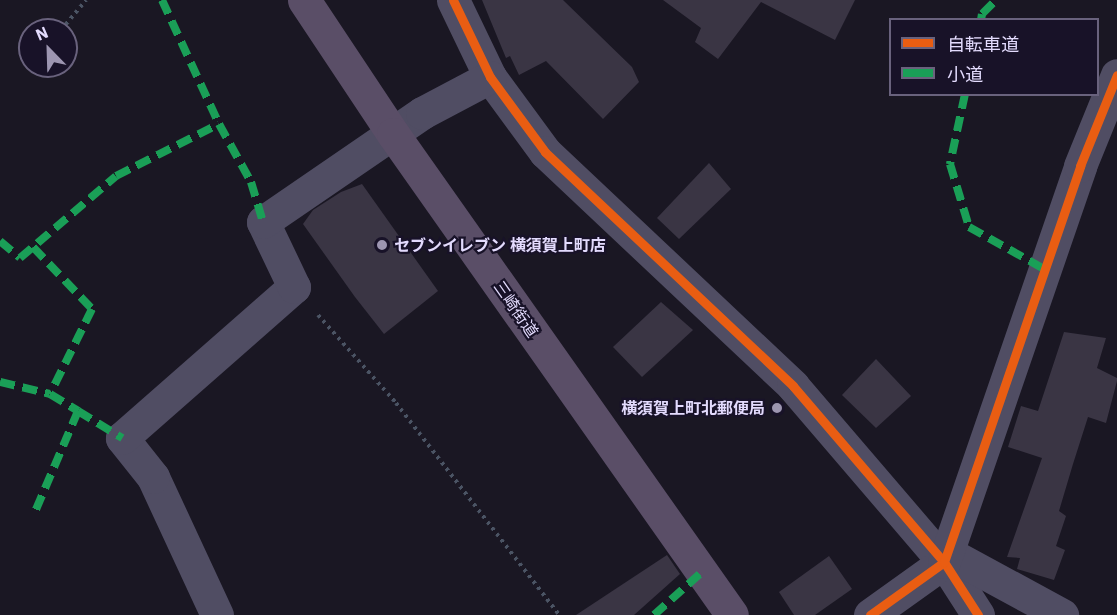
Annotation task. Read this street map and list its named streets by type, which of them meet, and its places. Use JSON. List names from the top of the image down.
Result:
{
  "streets": {
    "main road": ["三崎街道"]
  },
  "places": ["セブンイレブン 横須賀上町店", "横須賀上町北郵便局"],
  "legend": ["自転車道", "小道"],
  "north": "top left"
}
